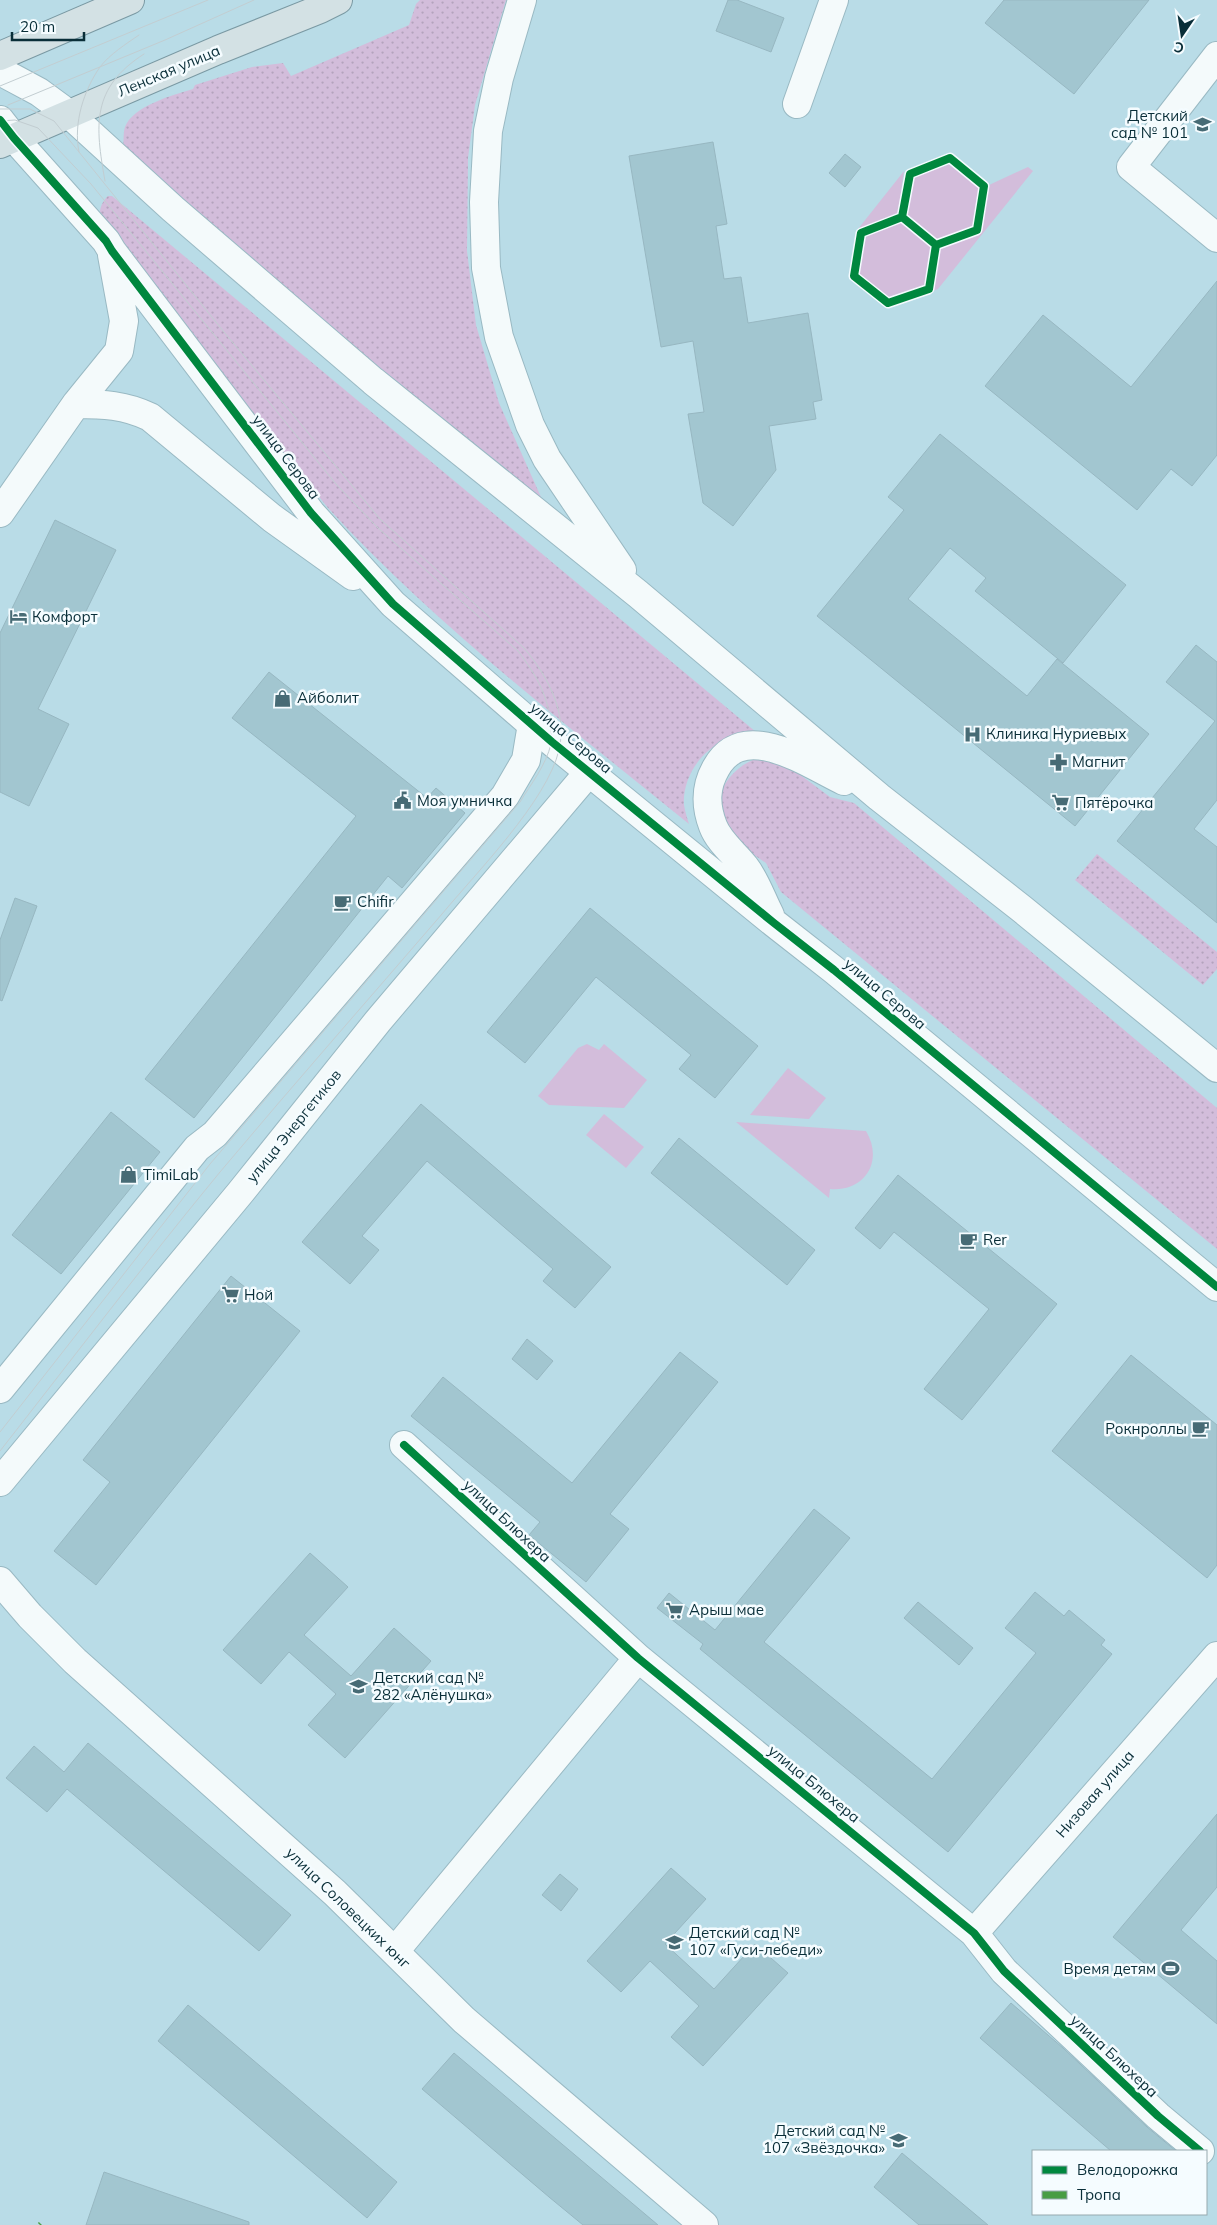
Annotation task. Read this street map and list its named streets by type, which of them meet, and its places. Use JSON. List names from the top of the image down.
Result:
{
  "streets": {
    "main road": ["Ленская улица"],
    "street": [
      "улица Серова",
      "улица Энергетиков",
      "улица Блюхера",
      "Низовая улица",
      "улица Соловецких юнг"
    ]
  },
  "crossings": [
    ["Ленская улица", "улица Серова"],
    ["улица Серова", "улица Энергетиков"],
    ["улица Блюхера", "Низовая улица"]
  ],
  "places": {
    "school or university": [
      "Детский сад № 101",
      "Детский сад № 282 «Алёнушка»",
      "Детский сад № 107 «Гуси-лебеди»",
      "Детский сад № 107 «Звёздочка»"
    ],
    "hotel": ["Комфорт"],
    "shop": ["Айболит", "TimiLab"],
    "hospital": ["Клиника Нуриевых"],
    "pharmacy": ["Магнит"],
    "public building": ["Моя умничка"],
    "supermarket": ["Пятёрочка", "Ной", "Арыш мае"],
    "cafe": ["Chifir", "Rer", "Рокнроллы"],
    "sports": ["Время детям"]
  },
  "legend": ["Велодорожка", "Тропа"],
  "scale_bar": "20 m",
  "north": "bottom"
}
